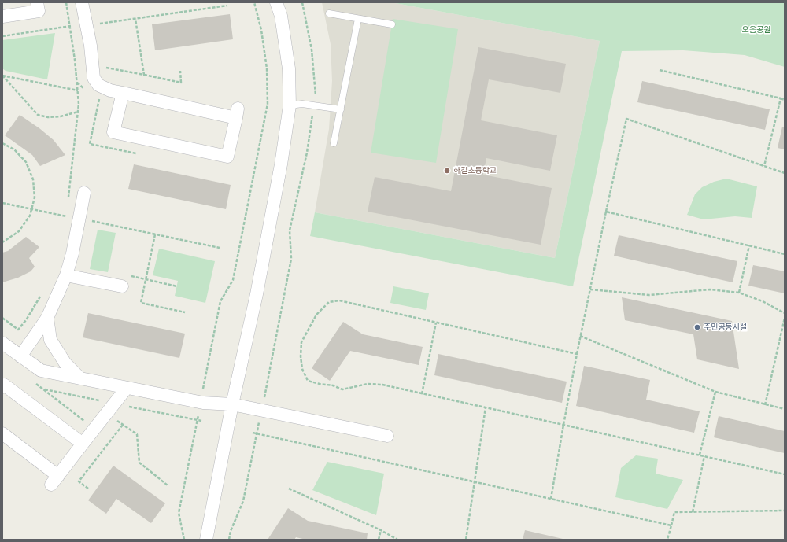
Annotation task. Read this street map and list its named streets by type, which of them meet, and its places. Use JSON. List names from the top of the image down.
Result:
{
  "parks": ["오음공원"],
  "places": ["하길초등학교", "주민공동시설"]
}
